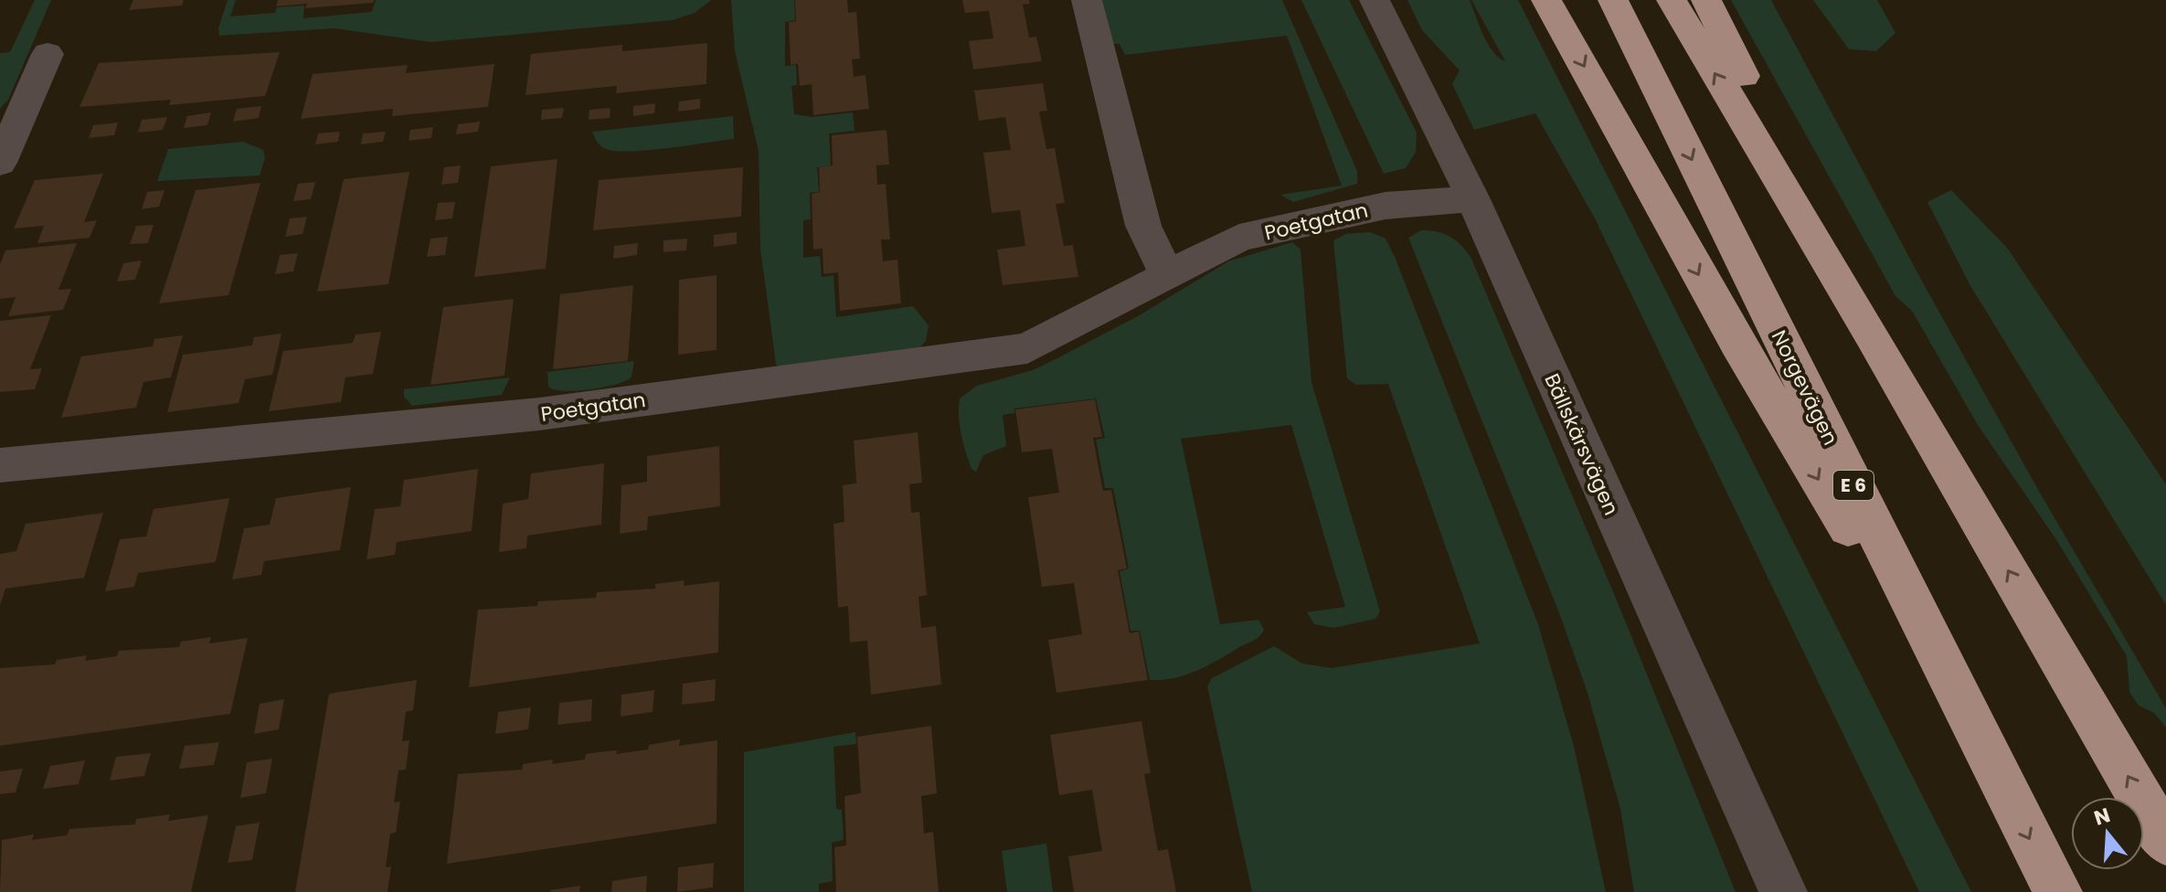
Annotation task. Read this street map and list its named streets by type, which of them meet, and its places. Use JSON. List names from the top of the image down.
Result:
{
  "streets": {
    "highway": ["Norgevägen", "E 6"],
    "street": ["Poetgatan", "Bällskärsvägen"]
  },
  "crossings": [
    ["Poetgatan", "Bällskärsvägen"]
  ],
  "north": "top"
}
